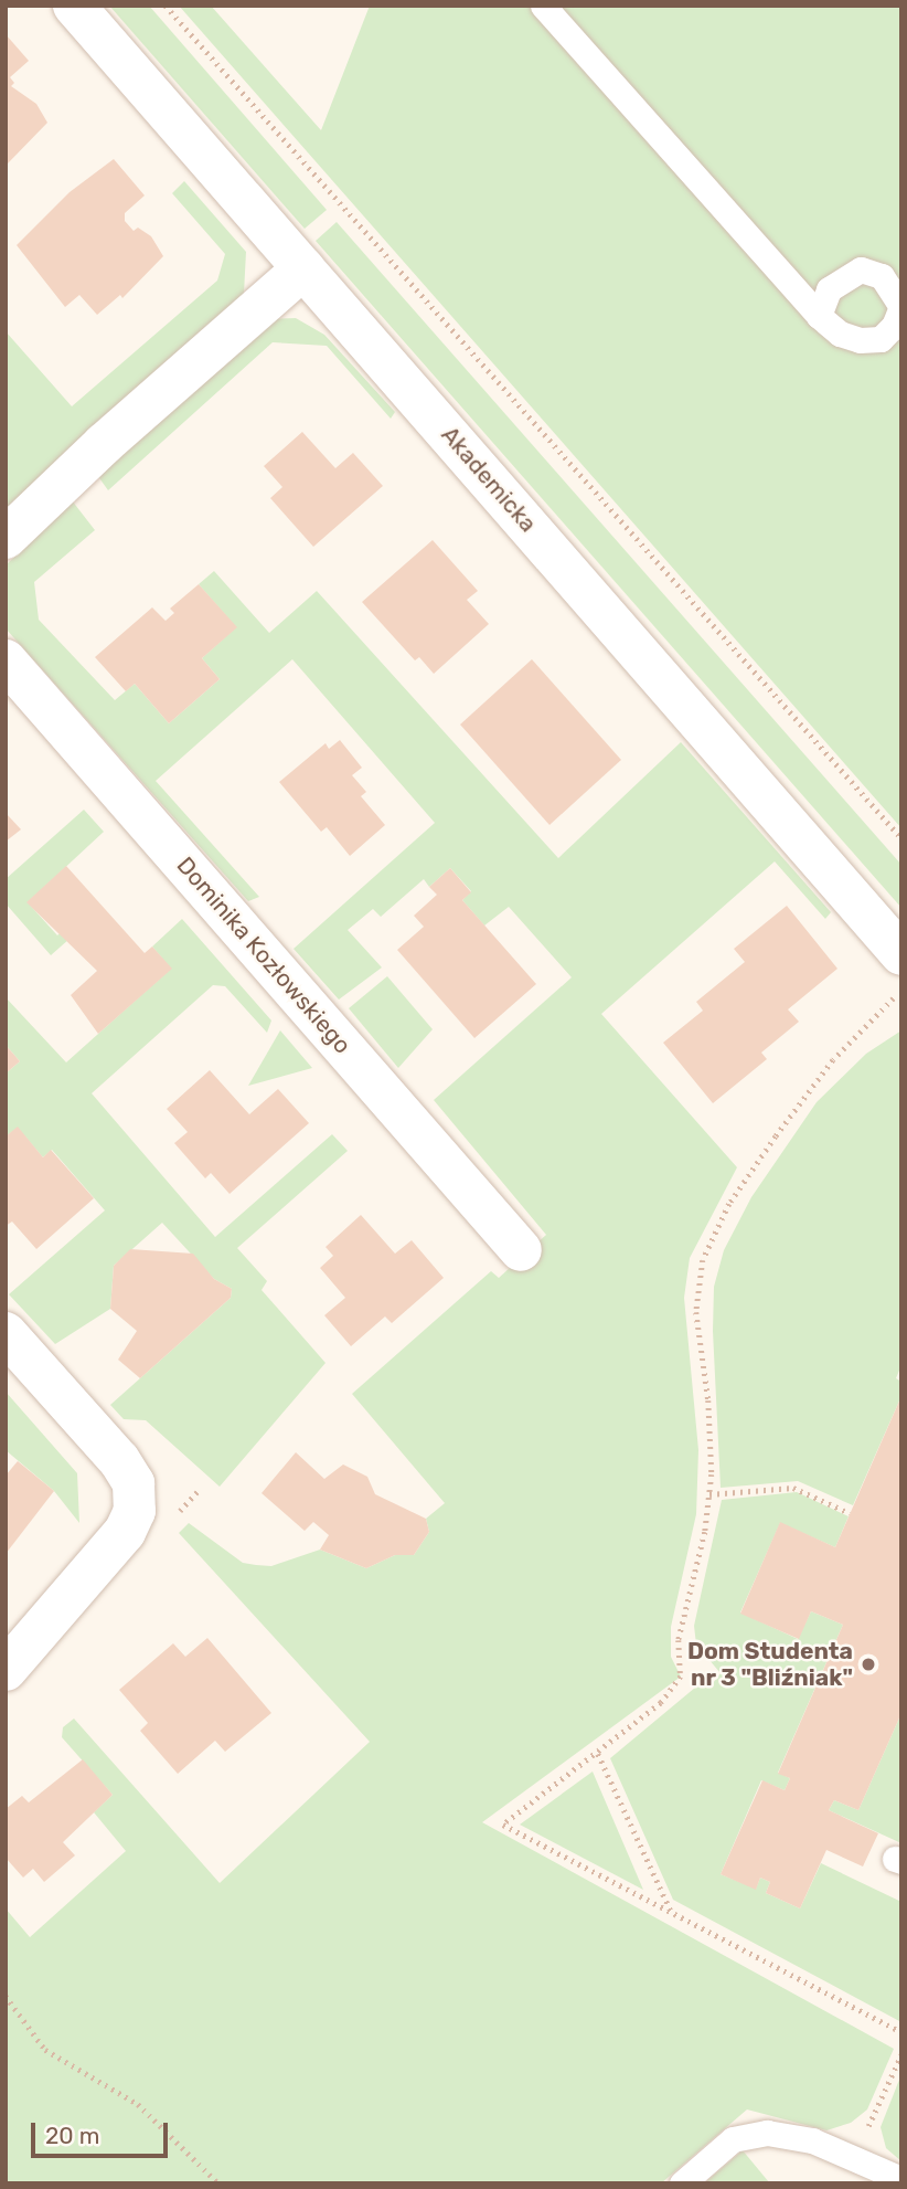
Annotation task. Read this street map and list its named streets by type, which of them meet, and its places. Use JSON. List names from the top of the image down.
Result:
{
  "streets": {
    "street": ["Akademicka", "Dominika Kozłowskiego"]
  },
  "places": ["Dom Studenta nr 3 \"Bliźniak\""],
  "scale_bar": "20 m"
}
